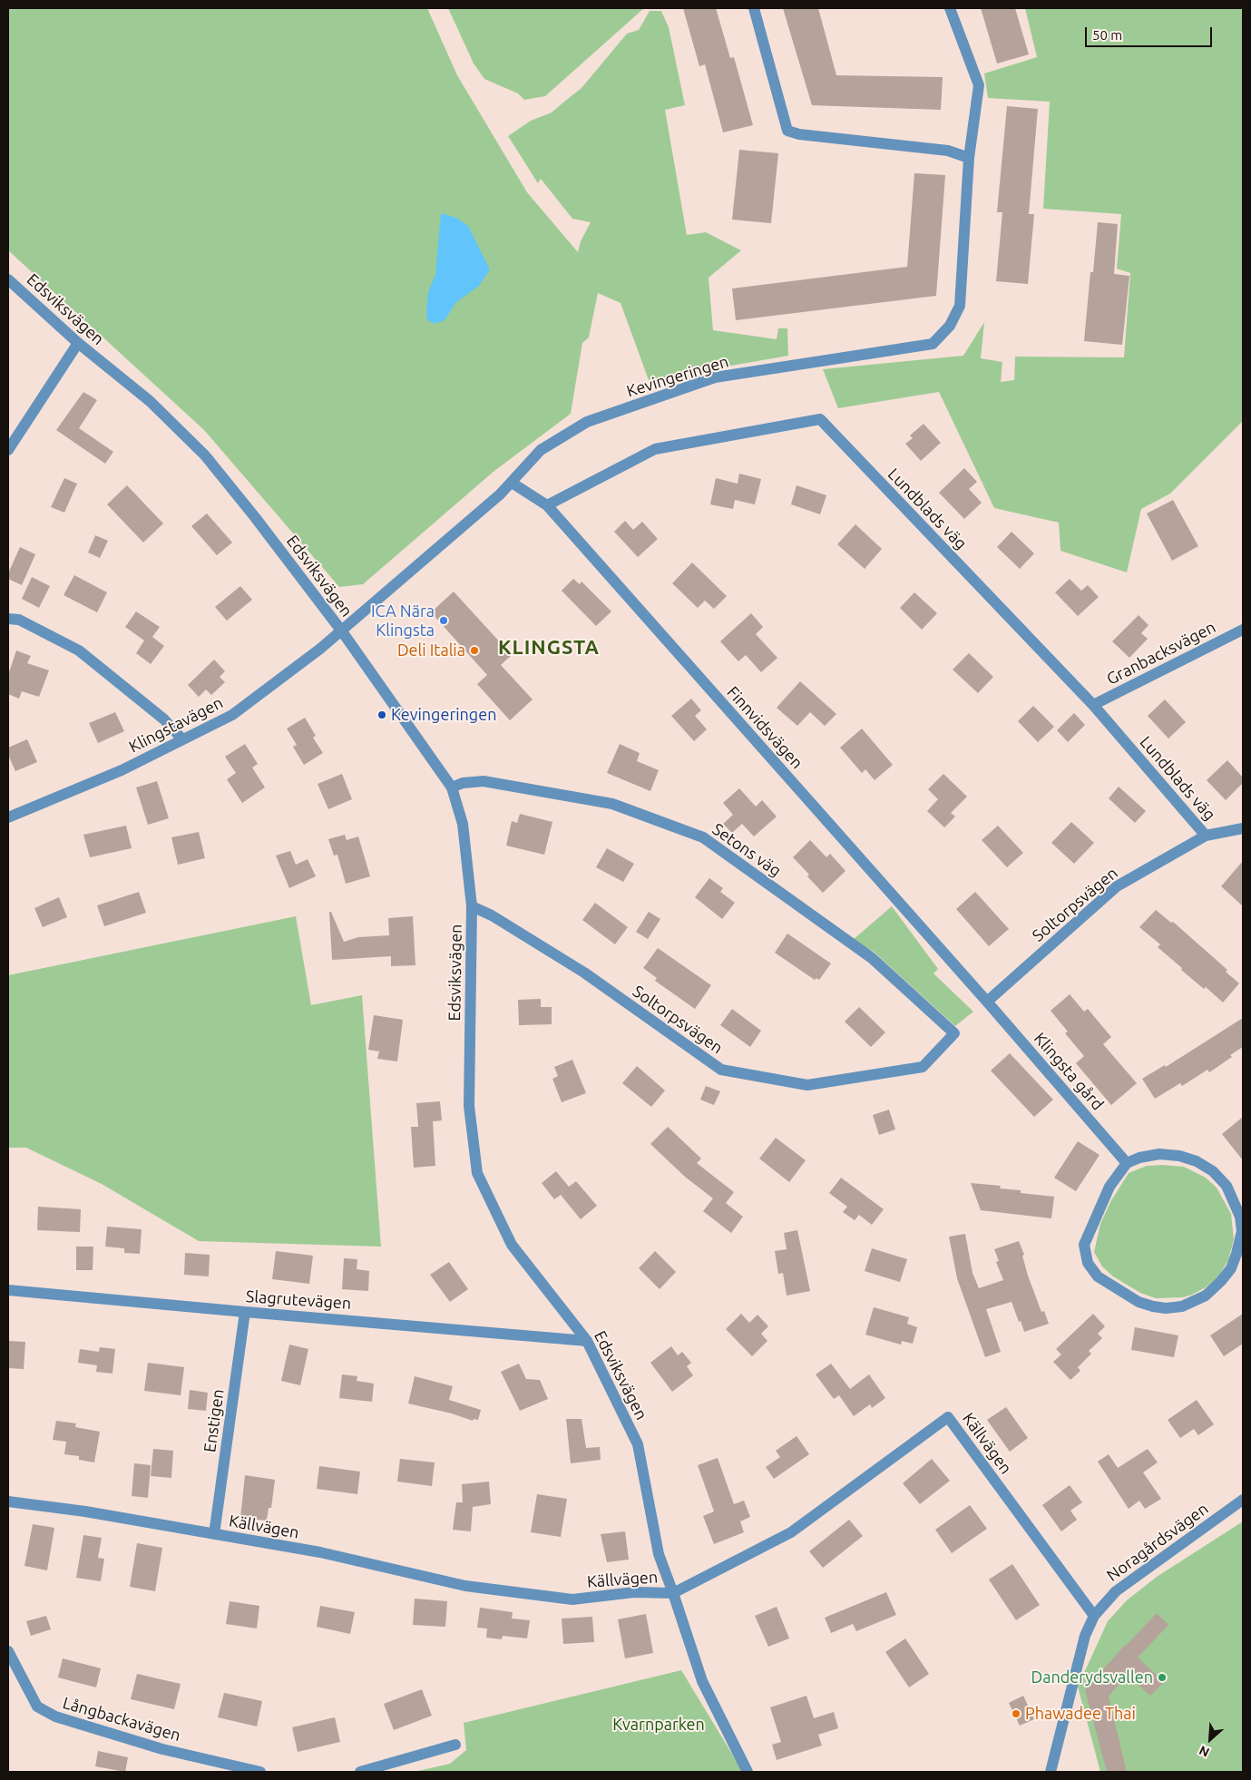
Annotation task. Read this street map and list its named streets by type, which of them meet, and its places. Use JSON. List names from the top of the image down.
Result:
{
  "streets": {
    "street": [
      "Edsviksvägen",
      "Kevingeringen",
      "Lundblads väg",
      "Granbacksvägen",
      "Klingstavägen",
      "Finnvidsvägen",
      "Setons väg",
      "Soltorpsvägen",
      "Klingsta gård",
      "Slagrutevägen",
      "Enstigen",
      "Källvägen",
      "Noragårdsvägen",
      "Långbackavägen"
    ]
  },
  "crossings": [
    ["Edsviksvägen", "Kevingeringen"],
    ["Edsviksvägen", "Klingstavägen"],
    ["Edsviksvägen", "Setons väg"],
    ["Edsviksvägen", "Soltorpsvägen"],
    ["Edsviksvägen", "Slagrutevägen"],
    ["Edsviksvägen", "Källvägen"],
    ["Kevingeringen", "Klingstavägen"],
    ["Kevingeringen", "Finnvidsvägen"],
    ["Lundblads väg", "Granbacksvägen"],
    ["Lundblads väg", "Finnvidsvägen"],
    ["Lundblads väg", "Soltorpsvägen"],
    ["Finnvidsvägen", "Soltorpsvägen"],
    ["Finnvidsvägen", "Klingsta gård"],
    ["Setons väg", "Soltorpsvägen"],
    ["Soltorpsvägen", "Klingsta gård"],
    ["Slagrutevägen", "Enstigen"],
    ["Enstigen", "Källvägen"],
    ["Källvägen", "Noragårdsvägen"]
  ],
  "districts": ["KLINGSTA"],
  "parks": ["Kvarnparken"],
  "places": [
    "ICA Nära Klingsta",
    "Deli Italia",
    "Kevingeringen",
    "Danderydsvallen",
    "Phawadee Thai"
  ],
  "scale_bar": "50 m",
  "north": "bottom left"
}
